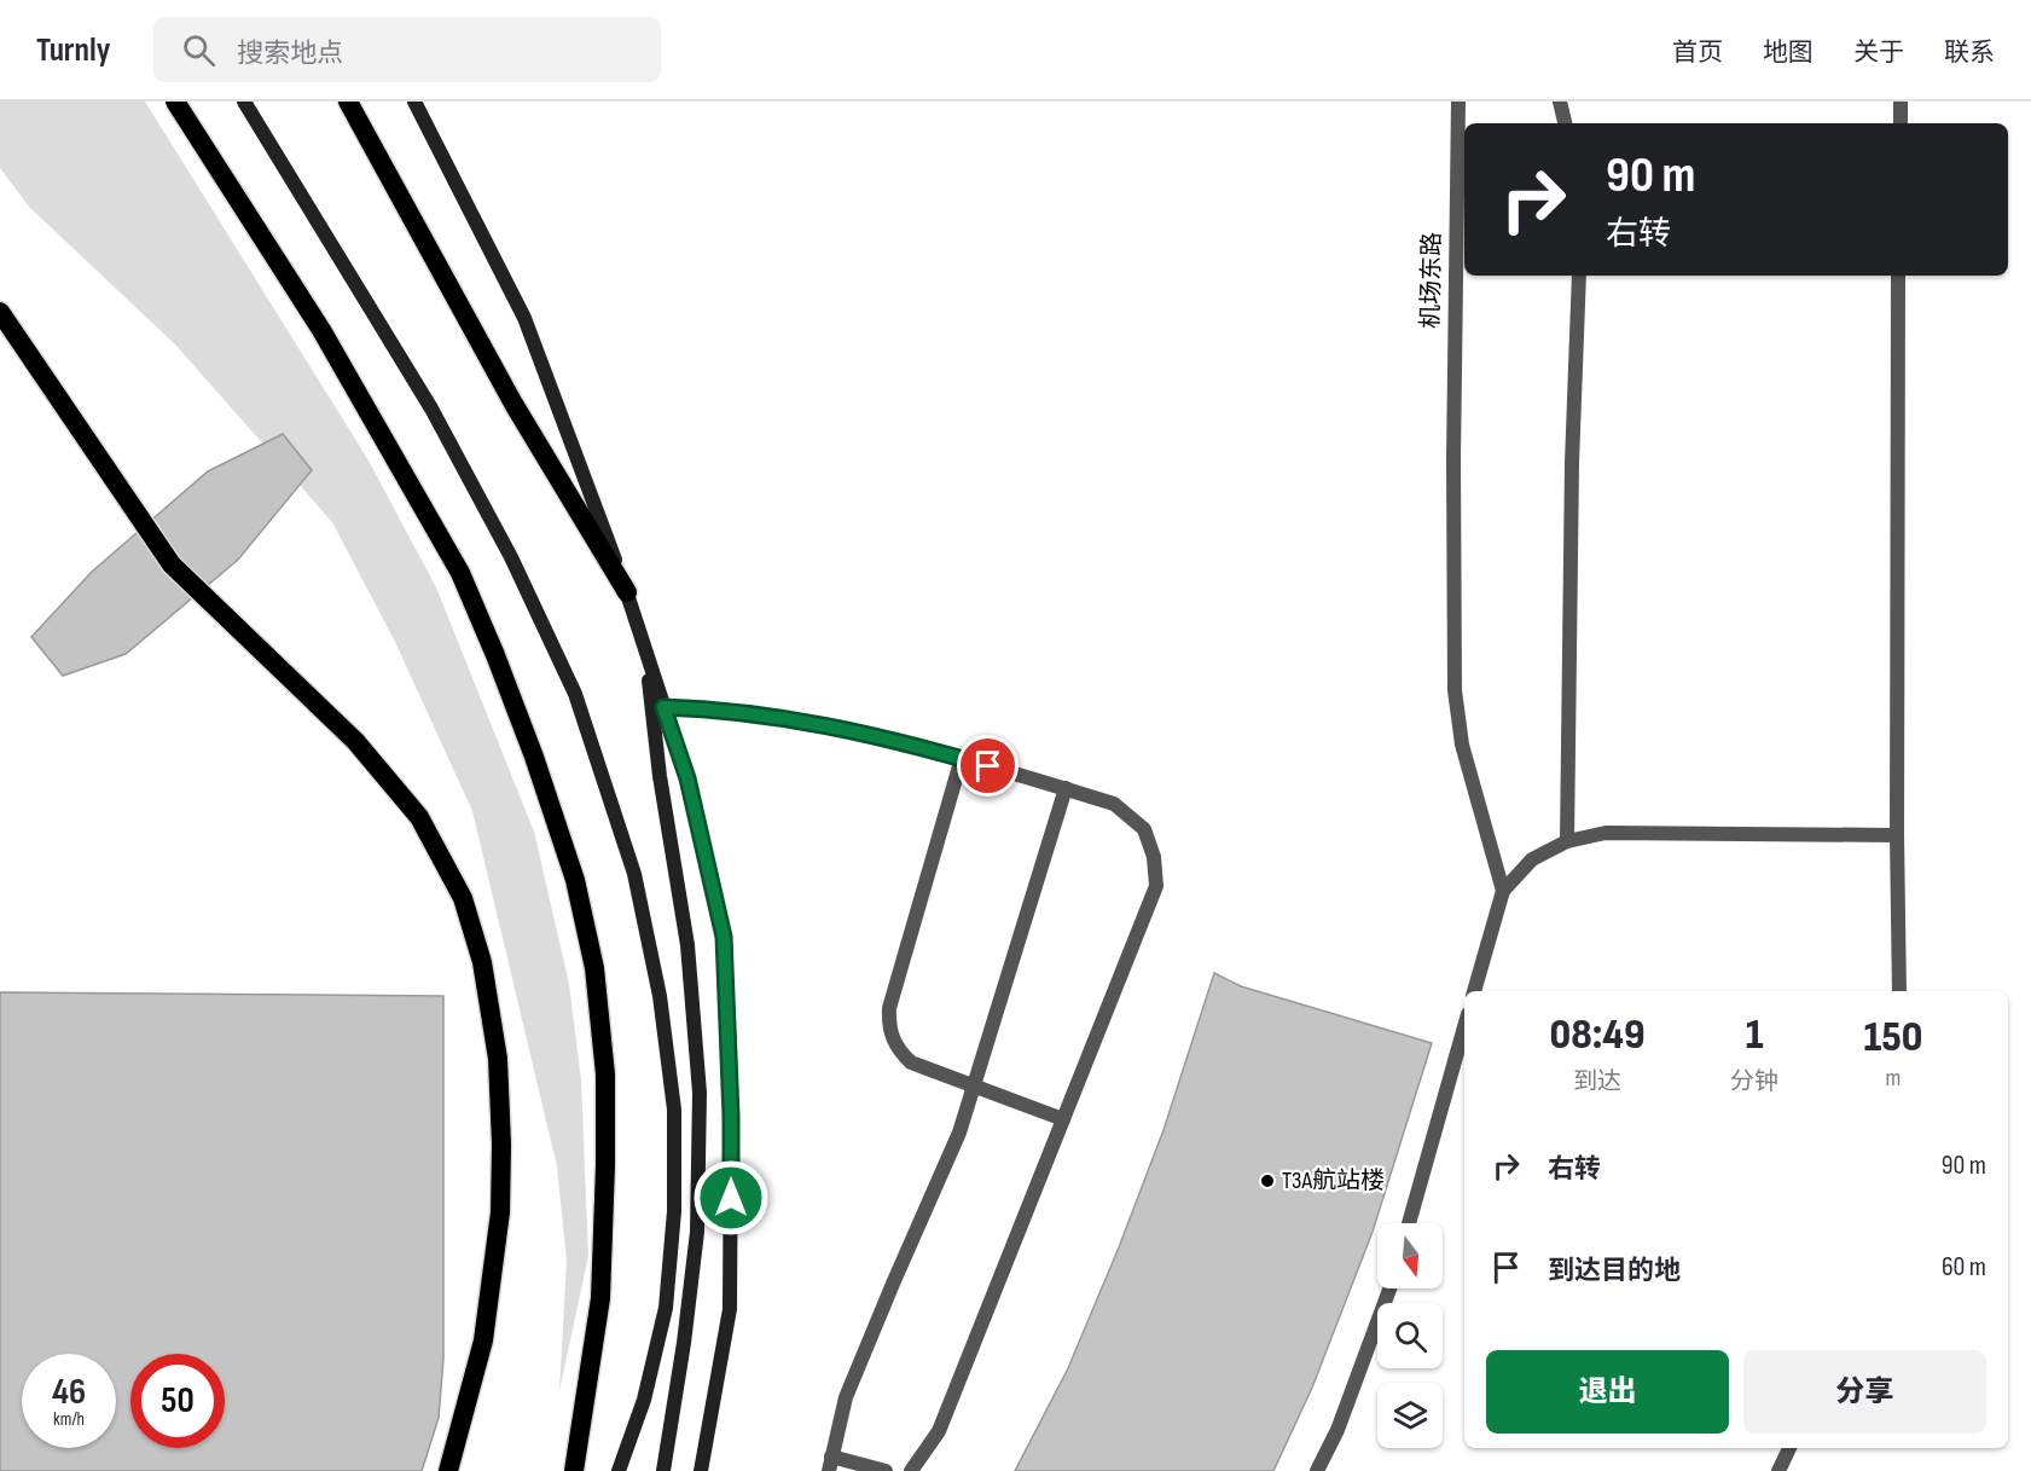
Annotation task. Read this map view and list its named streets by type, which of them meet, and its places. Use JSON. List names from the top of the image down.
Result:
{
  "streets": {
    "street": ["机场东路"]
  },
  "places": ["T3A航站楼"],
  "north": "bottom",
  "page": {
    "header": "Turnly",
    "search": "搜索地点",
    "nav": [
      "首页",
      "地图",
      "关于",
      "联系"
    ],
    "turn": ["90 m", "右转"],
    "eta": [
      "08:49",
      "到达",
      "1",
      "分钟",
      "150",
      "m"
    ],
    "list": [
      {
        "name": "右转",
        "value": "90 m"
      },
      {
        "name": "到达目的地",
        "value": "60 m"
      }
    ],
    "buttons": ["退出", "分享"],
    "speed": "46 km/h",
    "limit": "50"
  }
}
